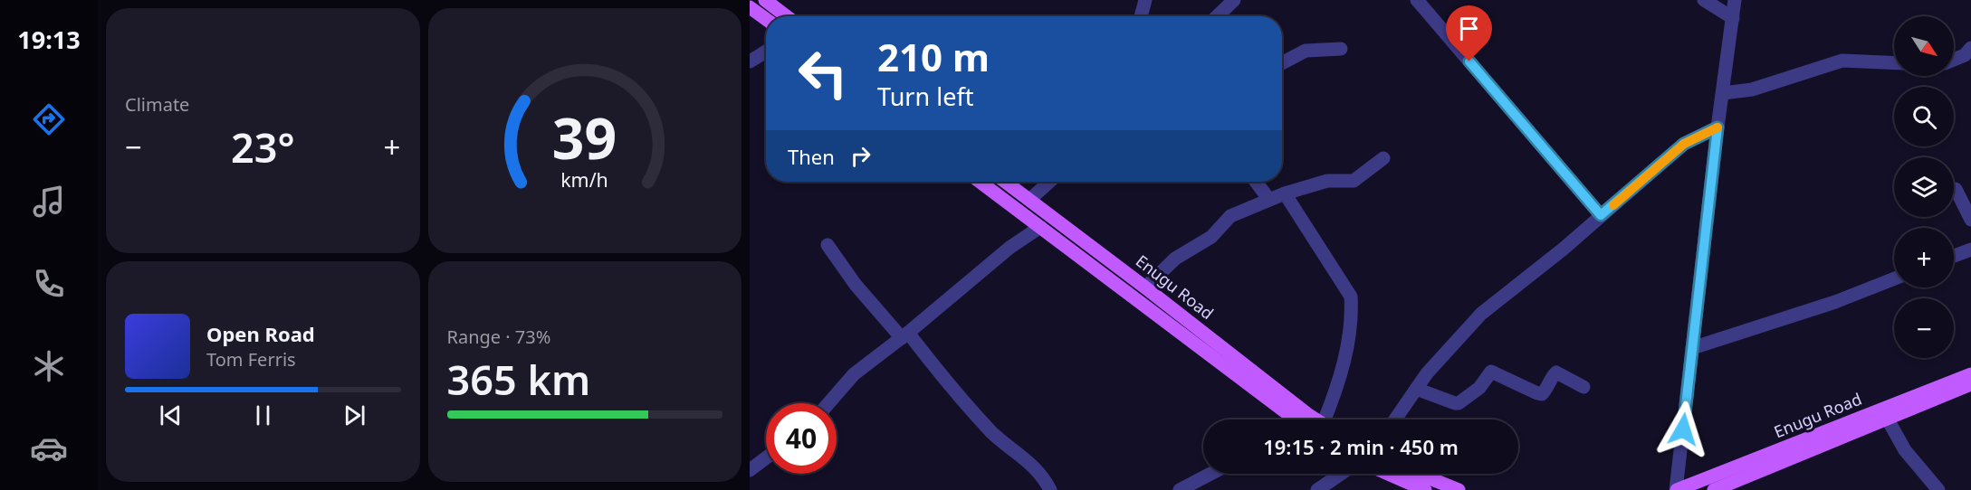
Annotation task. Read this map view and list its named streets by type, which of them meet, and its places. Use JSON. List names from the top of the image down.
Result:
{
  "streets": {
    "main road": ["Enugu Road"]
  },
  "north": "bottom right",
  "page": {
    "tabs": "19:13",
    "tile": [
      "Climate",
      ["Range · 73%", "365 km"]
    ],
    "map_buttons": ["+", "−"],
    "turn": ["210 m", "Turn left"],
    "heat": ["−", "23°", "+"],
    "then": "Then",
    "song": ["Open Road", "Tom Ferris"],
    "limit": "40",
    "trip": "19:15 · 2 min · 450 m",
    "gauge": ["39", "km/h"]
  }
}
